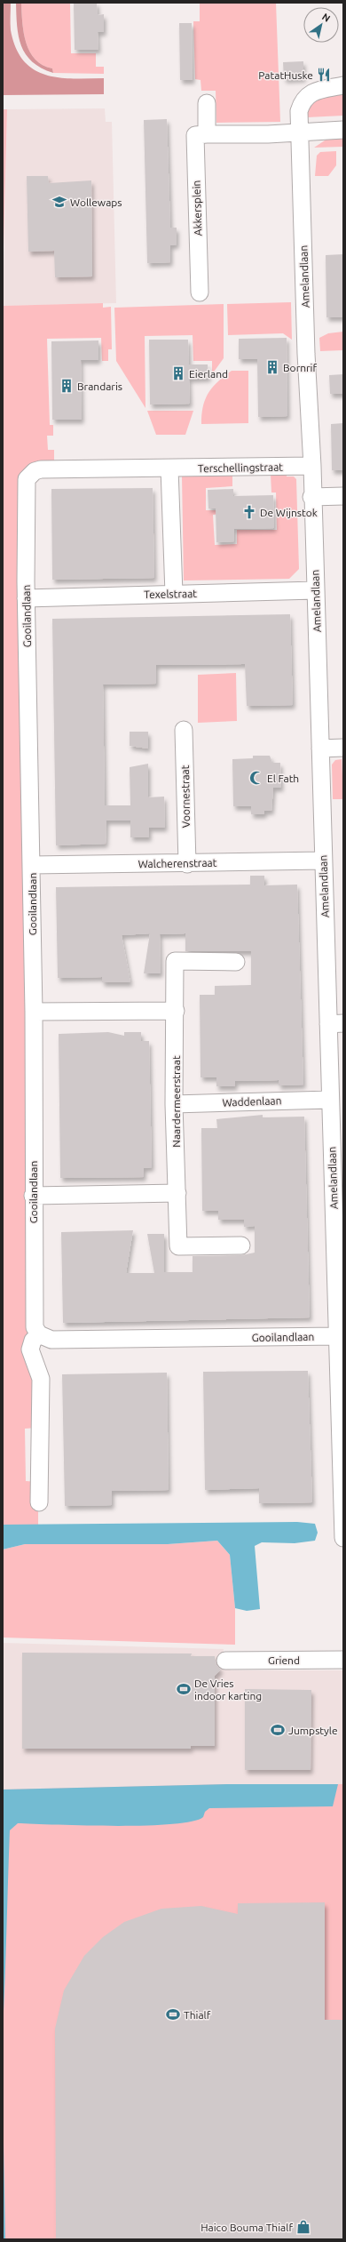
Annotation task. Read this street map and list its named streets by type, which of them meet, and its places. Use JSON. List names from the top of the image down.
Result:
{
  "streets": {
    "street": [
      "Akkersplein",
      "Amelandlaan",
      "Terschellingstraat",
      "Texelstraat",
      "Gooilandlaan",
      "Voornestraat",
      "Walcherenstraat",
      "Naardermeerstraat",
      "Waddenlaan",
      "Griend"
    ]
  },
  "crossings": [
    ["Amelandlaan", "Terschellingstraat"],
    ["Amelandlaan", "Texelstraat"],
    ["Amelandlaan", "Gooilandlaan"],
    ["Amelandlaan", "Walcherenstraat"],
    ["Amelandlaan", "Waddenlaan"],
    ["Terschellingstraat", "Gooilandlaan"],
    ["Texelstraat", "Gooilandlaan"],
    ["Gooilandlaan", "Walcherenstraat"],
    ["Voornestraat", "Walcherenstraat"],
    ["Naardermeerstraat", "Waddenlaan"]
  ],
  "places": {
    "restaurant": ["PatatHuske"],
    "school or university": ["Wollewaps"],
    "building": ["Bornrif", "Eierland", "Brandaris"],
    "church": ["De Wijnstok"],
    "mosque": ["El Fath"],
    "sports": ["De Vries indoor karting", "Jumpstyle", "Thialf"],
    "shop": ["Haico Bouma Thialf"]
  },
  "north": "top right"
}
